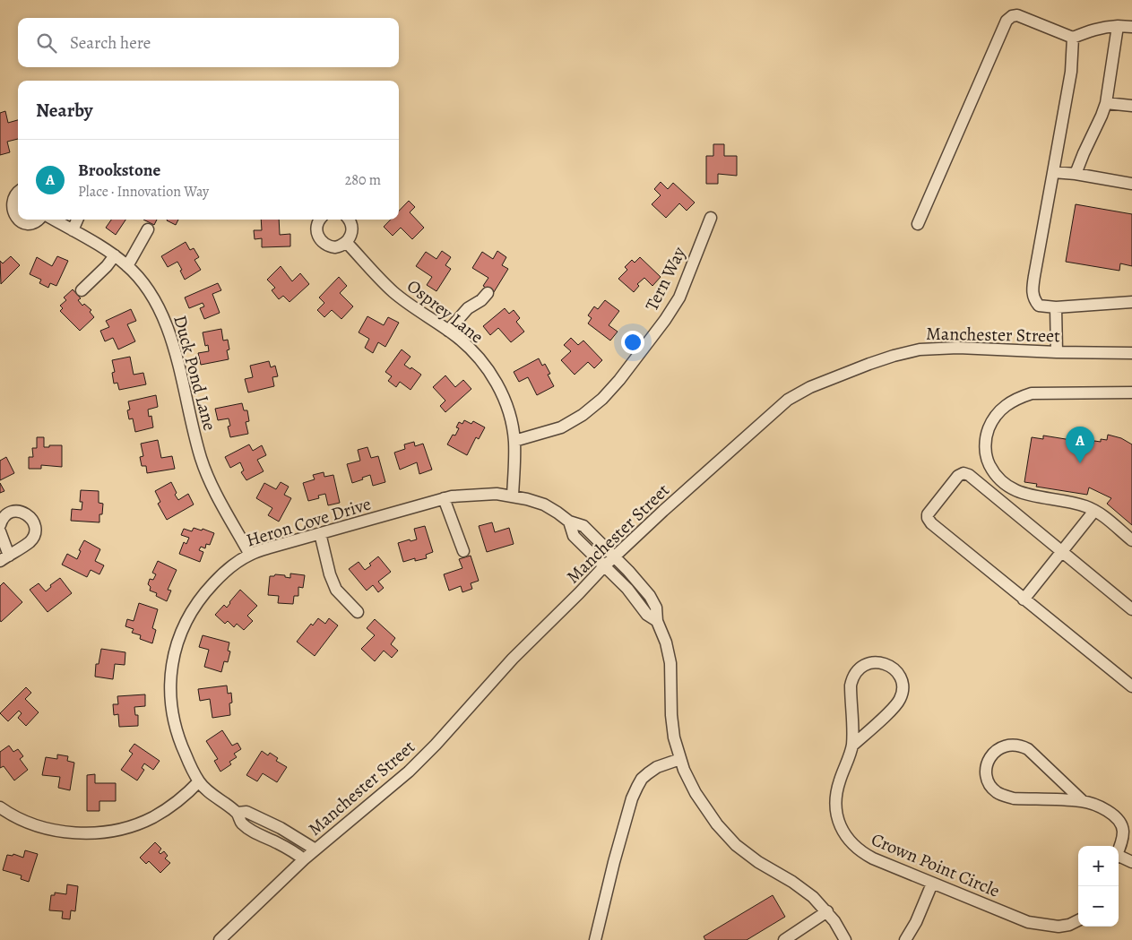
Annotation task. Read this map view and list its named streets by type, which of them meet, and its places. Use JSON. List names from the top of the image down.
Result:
{
  "streets": {
    "street": [
      "Tern Way",
      "Osprey Lane",
      "Manchester Street",
      "Duck Pond Lane",
      "Heron Cove Drive",
      "Crown Point Circle"
    ]
  },
  "crossings": [
    ["Tern Way", "Osprey Lane"],
    ["Osprey Lane", "Heron Cove Drive"],
    ["Manchester Street", "Heron Cove Drive"],
    ["Duck Pond Lane", "Heron Cove Drive"]
  ],
  "page": {
    "search": "Search here",
    "heading": "Nearby",
    "list": [
      {
        "mark": "A",
        "name": "Brookstone",
        "note": "Place · Innovation Way",
        "value": "280 m"
      }
    ],
    "pins": "A",
    "map_buttons": ["+", "−"]
  }
}
